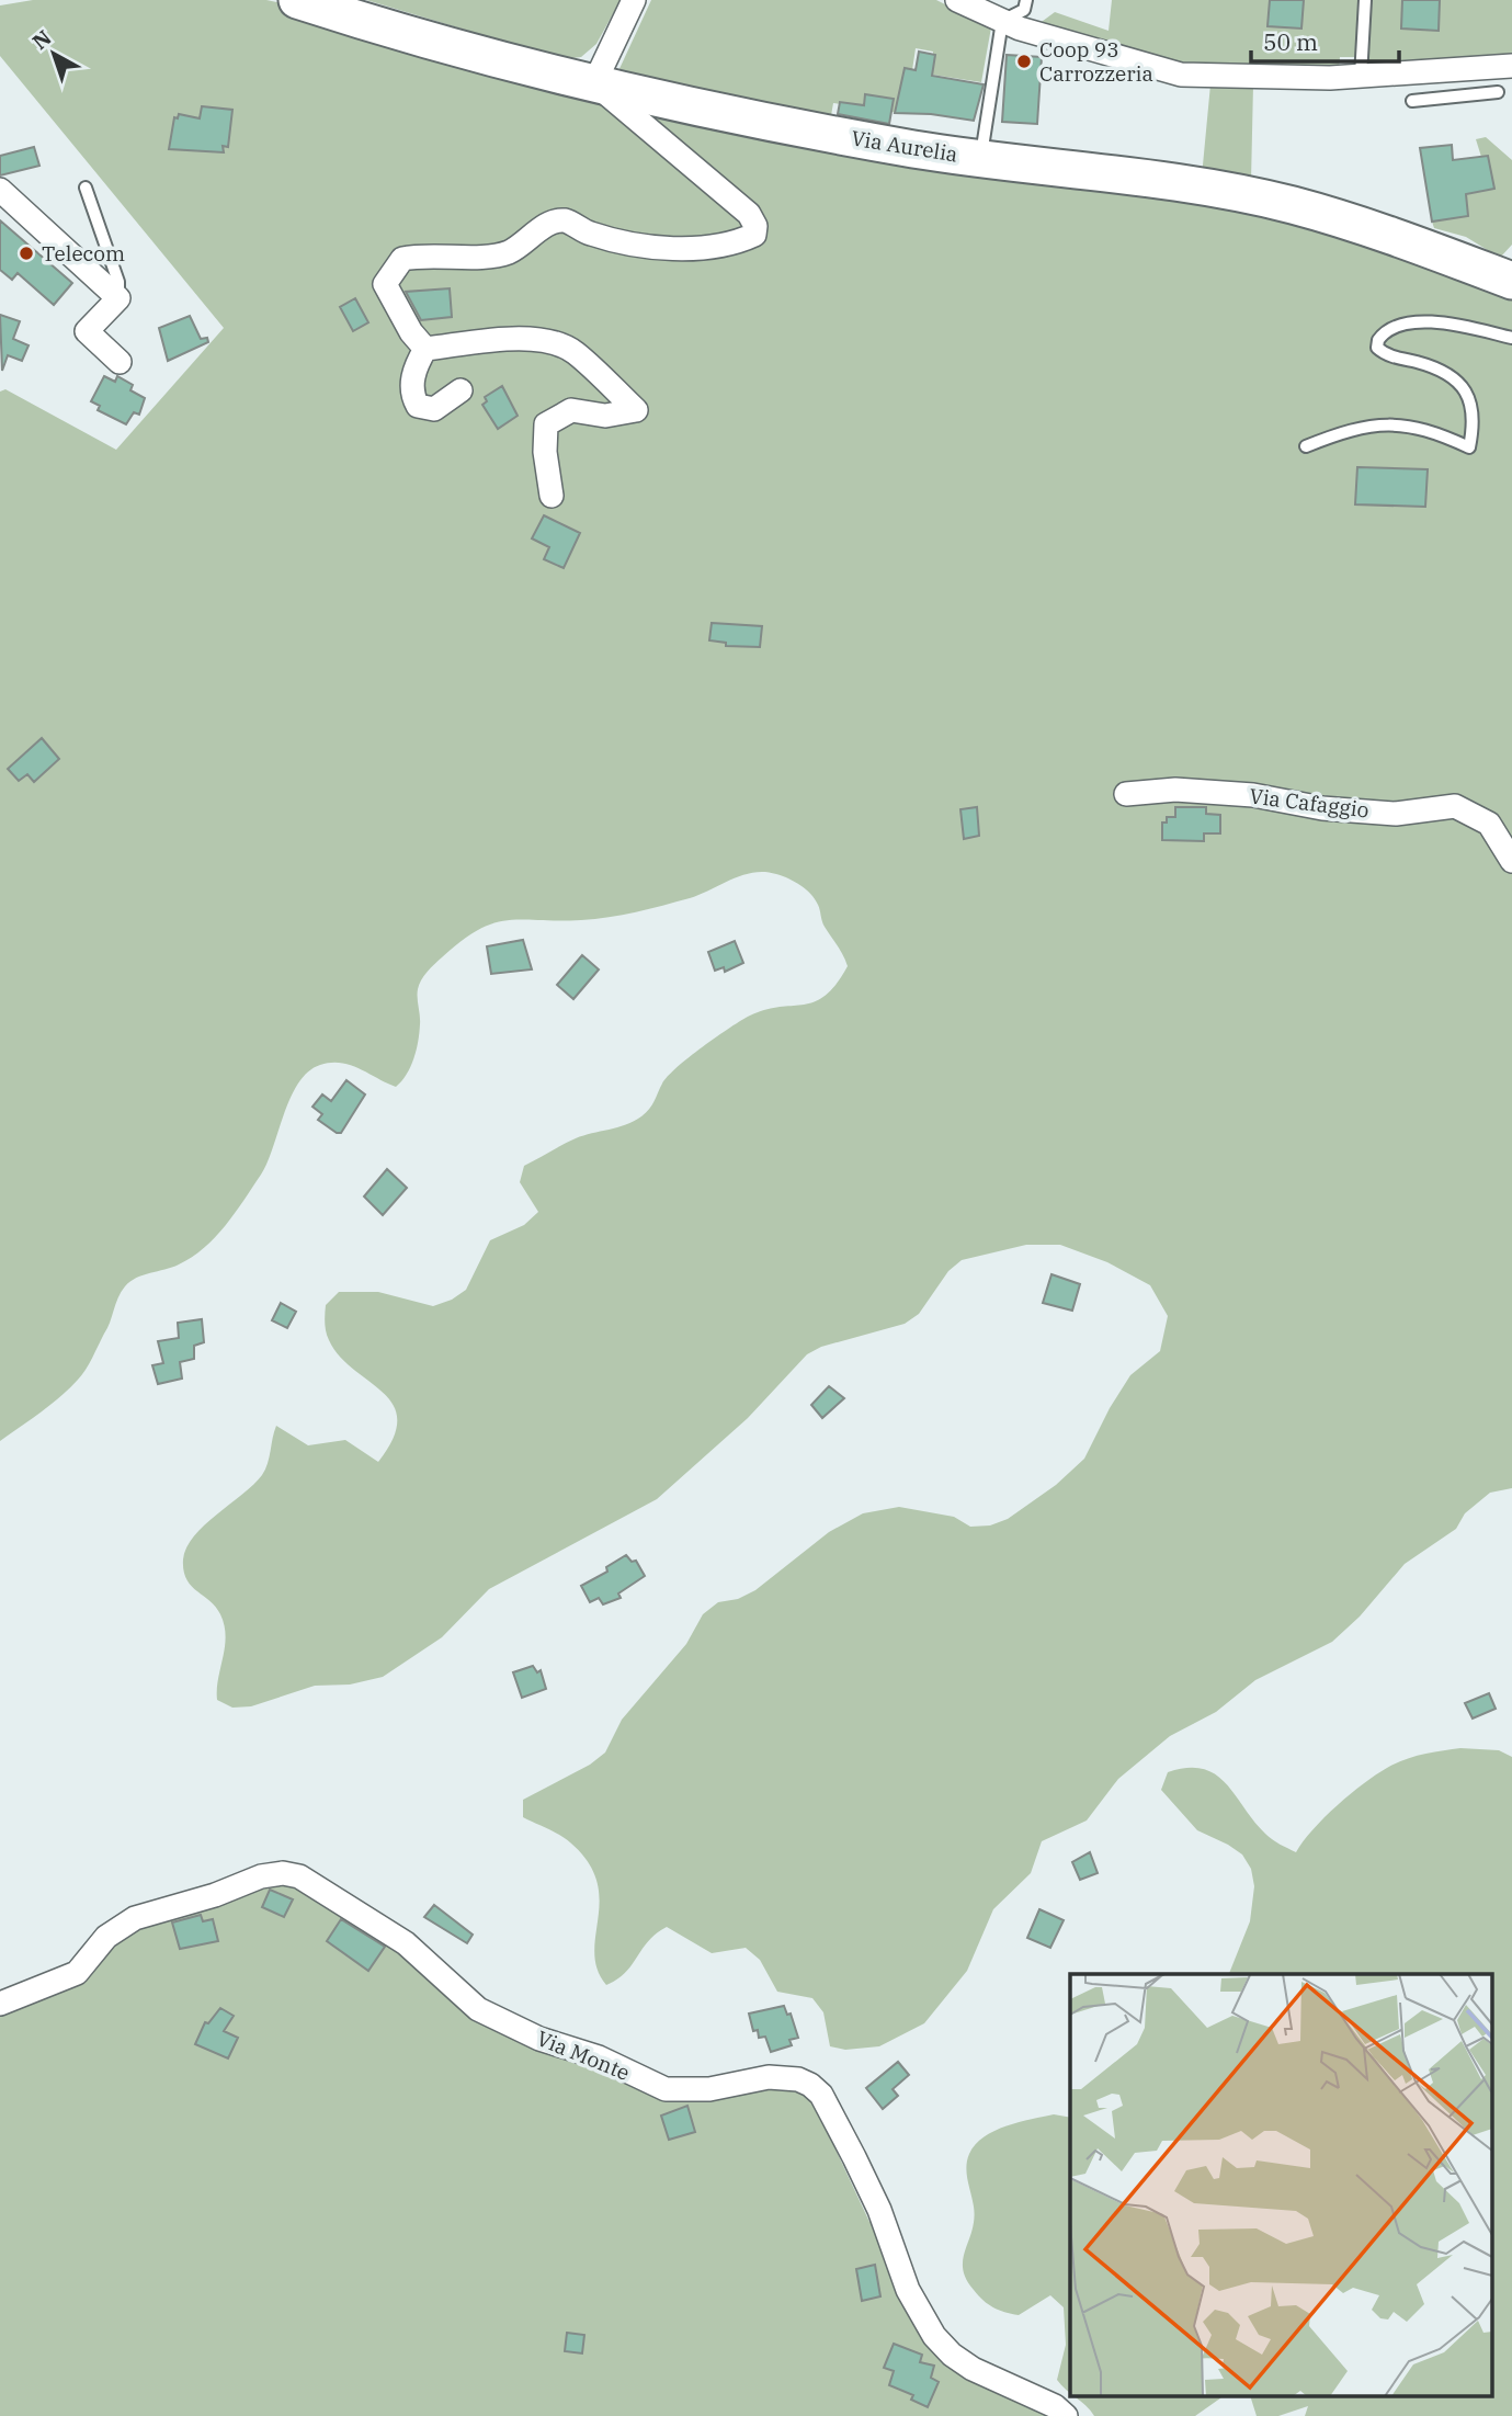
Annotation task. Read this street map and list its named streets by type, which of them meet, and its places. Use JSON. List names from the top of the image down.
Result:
{
  "streets": {
    "main road": ["Via Aurelia"],
    "street": ["Via Cafaggio", "Via Monte"]
  },
  "places": ["Coop 93 Carrozzeria", "Telecom"],
  "scale_bar": "50 m",
  "north": "top left"
}
